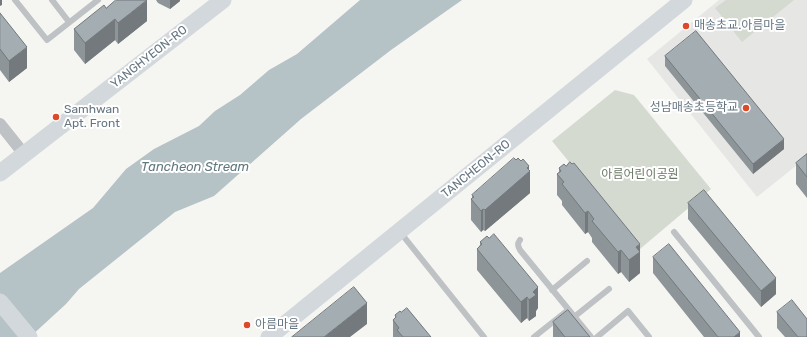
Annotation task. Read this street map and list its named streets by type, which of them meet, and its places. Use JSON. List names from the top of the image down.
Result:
{
  "streets": {
    "main road": ["YANGHYEON-RO", "TANCHEON-RO"]
  },
  "water": ["Tancheon Stream"],
  "parks": ["아름어린이공원"],
  "places": [
    "매송초교.아름마을",
    "성남매송초등학교",
    "Samhwan Apt. Front",
    "아름마을"
  ]
}
